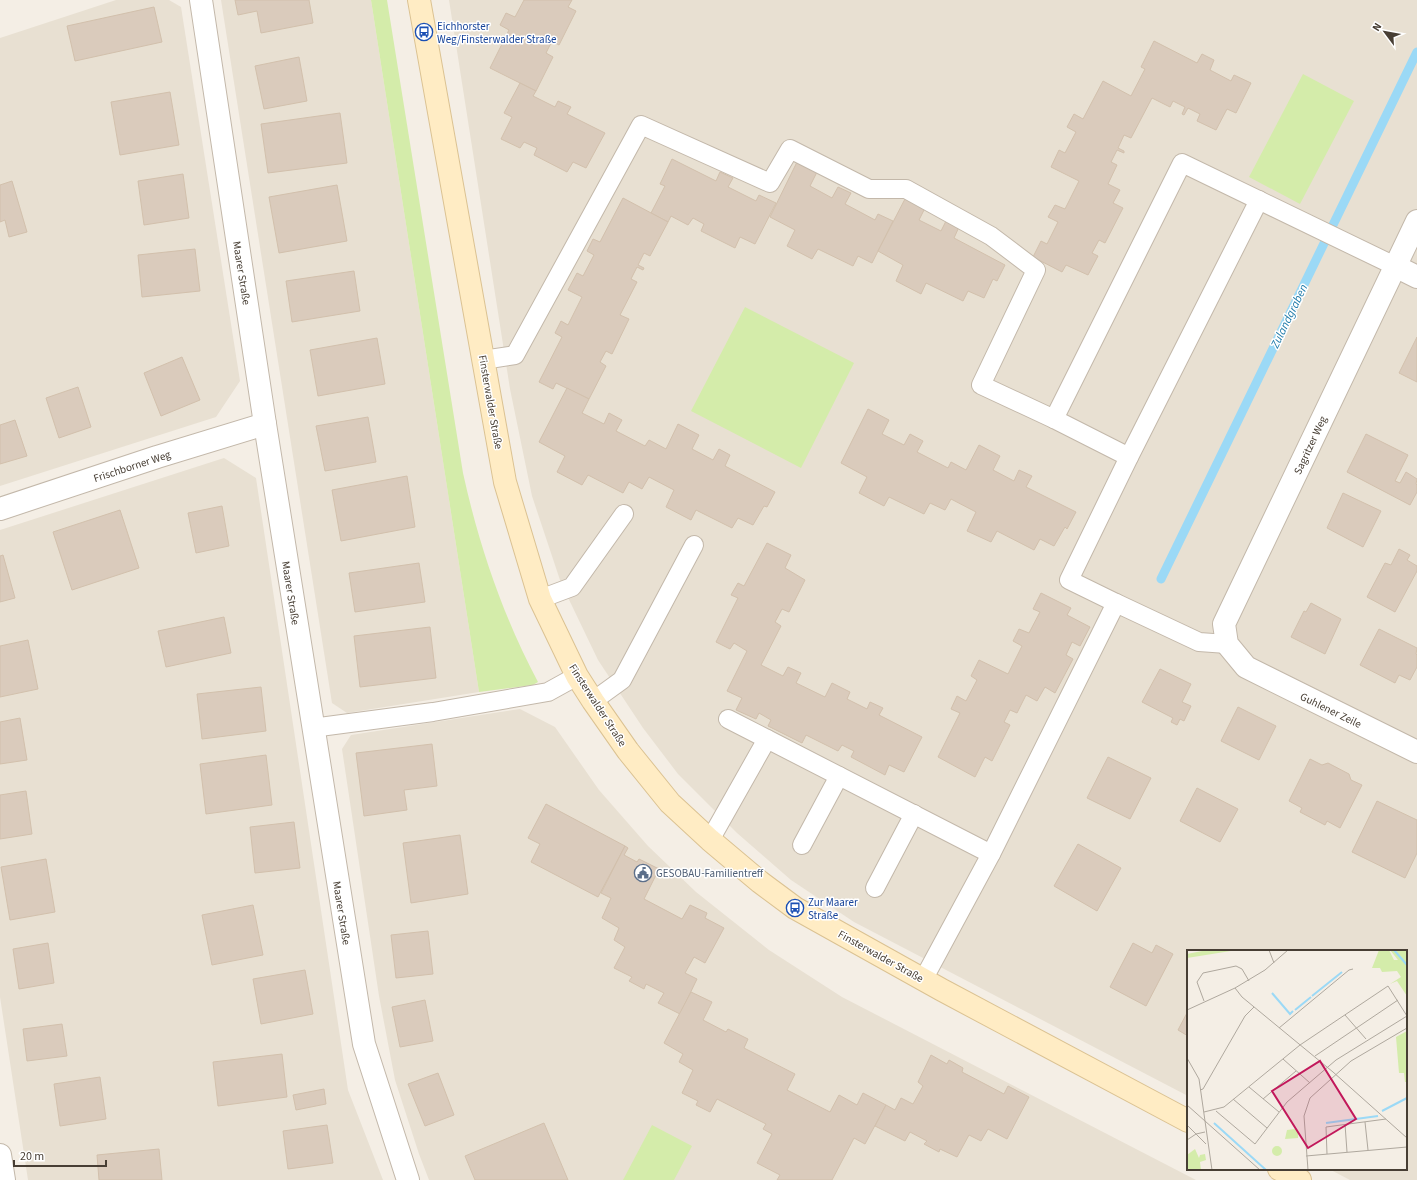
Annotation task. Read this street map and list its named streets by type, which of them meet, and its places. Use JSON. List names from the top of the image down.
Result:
{
  "streets": {
    "street": [
      "Maarer Straße",
      "Finsterwalder Straße",
      "Sagritzer Weg",
      "Frischborner Weg",
      "Guhlener Zeile"
    ]
  },
  "crossings": [
    ["Maarer Straße", "Frischborner Weg"],
    ["Sagritzer Weg", "Guhlener Zeile"]
  ],
  "water": ["Zulandgraben"],
  "places": {
    "bus stop": ["Eichhorster Weg/Finsterwalder Straße", "Zur Maarer Straße"],
    "public building": ["GESOBAU-Familientreff"]
  },
  "scale_bar": "20 m",
  "north": "top left"
}
